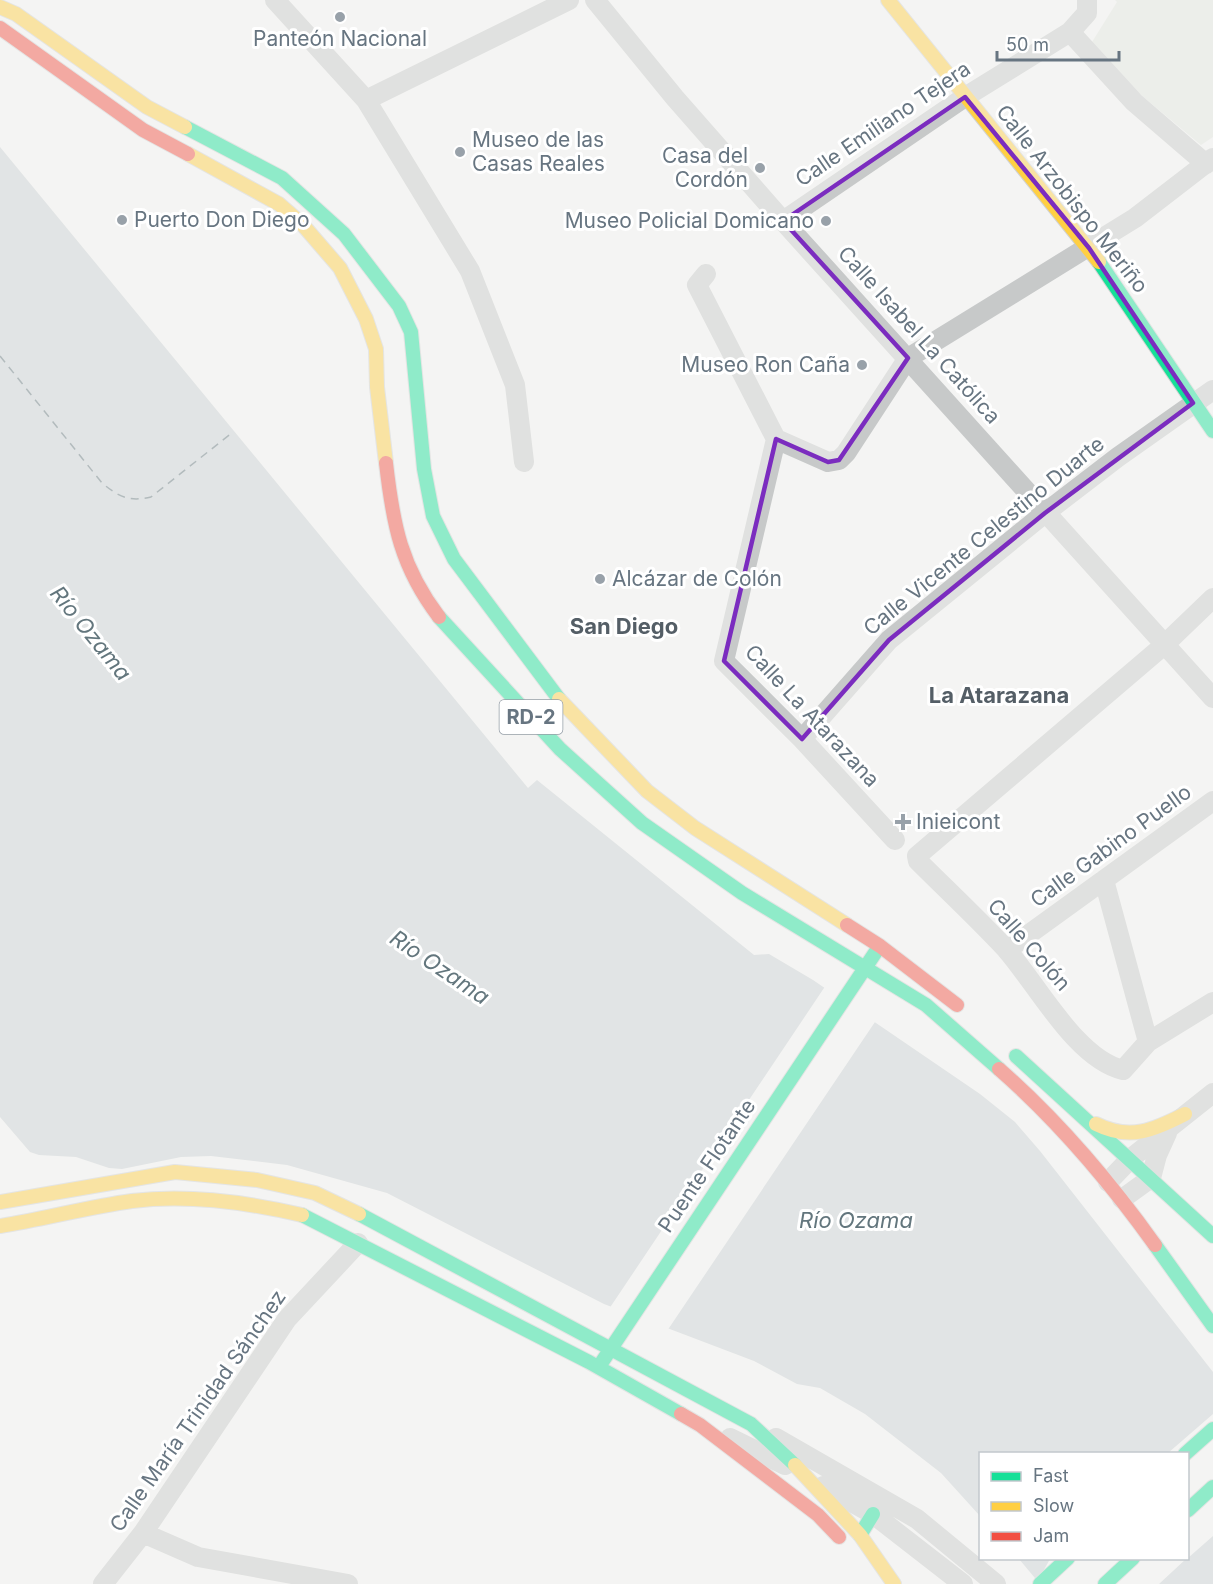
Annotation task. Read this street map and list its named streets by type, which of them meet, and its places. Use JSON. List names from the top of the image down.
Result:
{
  "streets": {
    "main road": ["Calle Arzobispo Meriño", "RD-2", "Puente Flotante"],
    "street": [
      "Calle Emiliano Tejera",
      "Calle Isabel La Católica",
      "Calle Vicente Celestino Duarte",
      "Calle La Atarazana",
      "Calle Gabino Puello",
      "Calle Colón",
      "Calle María Trinidad Sánchez"
    ]
  },
  "crossings": [
    ["Calle Emiliano Tejera", "Calle Arzobispo Meriño"],
    ["Calle Emiliano Tejera", "Calle Isabel La Católica"],
    ["Calle Arzobispo Meriño", "Calle Vicente Celestino Duarte"],
    ["Calle Isabel La Católica", "Calle Vicente Celestino Duarte"],
    ["Calle Isabel La Católica", "Calle Colón"],
    ["Calle Vicente Celestino Duarte", "Calle La Atarazana"],
    ["RD-2", "Puente Flotante"],
    ["Calle Gabino Puello", "Calle Colón"]
  ],
  "districts": ["San Diego", "La Atarazana"],
  "water": ["Río Ozama"],
  "places": {
    "other": [
      "Panteón Nacional",
      "Museo de las Casas Reales",
      "Casa del Cordón",
      "Puerto Don Diego",
      "Museo Policial Domicano",
      "Museo Ron Caña",
      "Alcázar de Colón"
    ],
    "health": ["Inieicont"]
  },
  "legend": ["Fast", "Slow", "Jam"],
  "scale_bar": "50 m"
}
